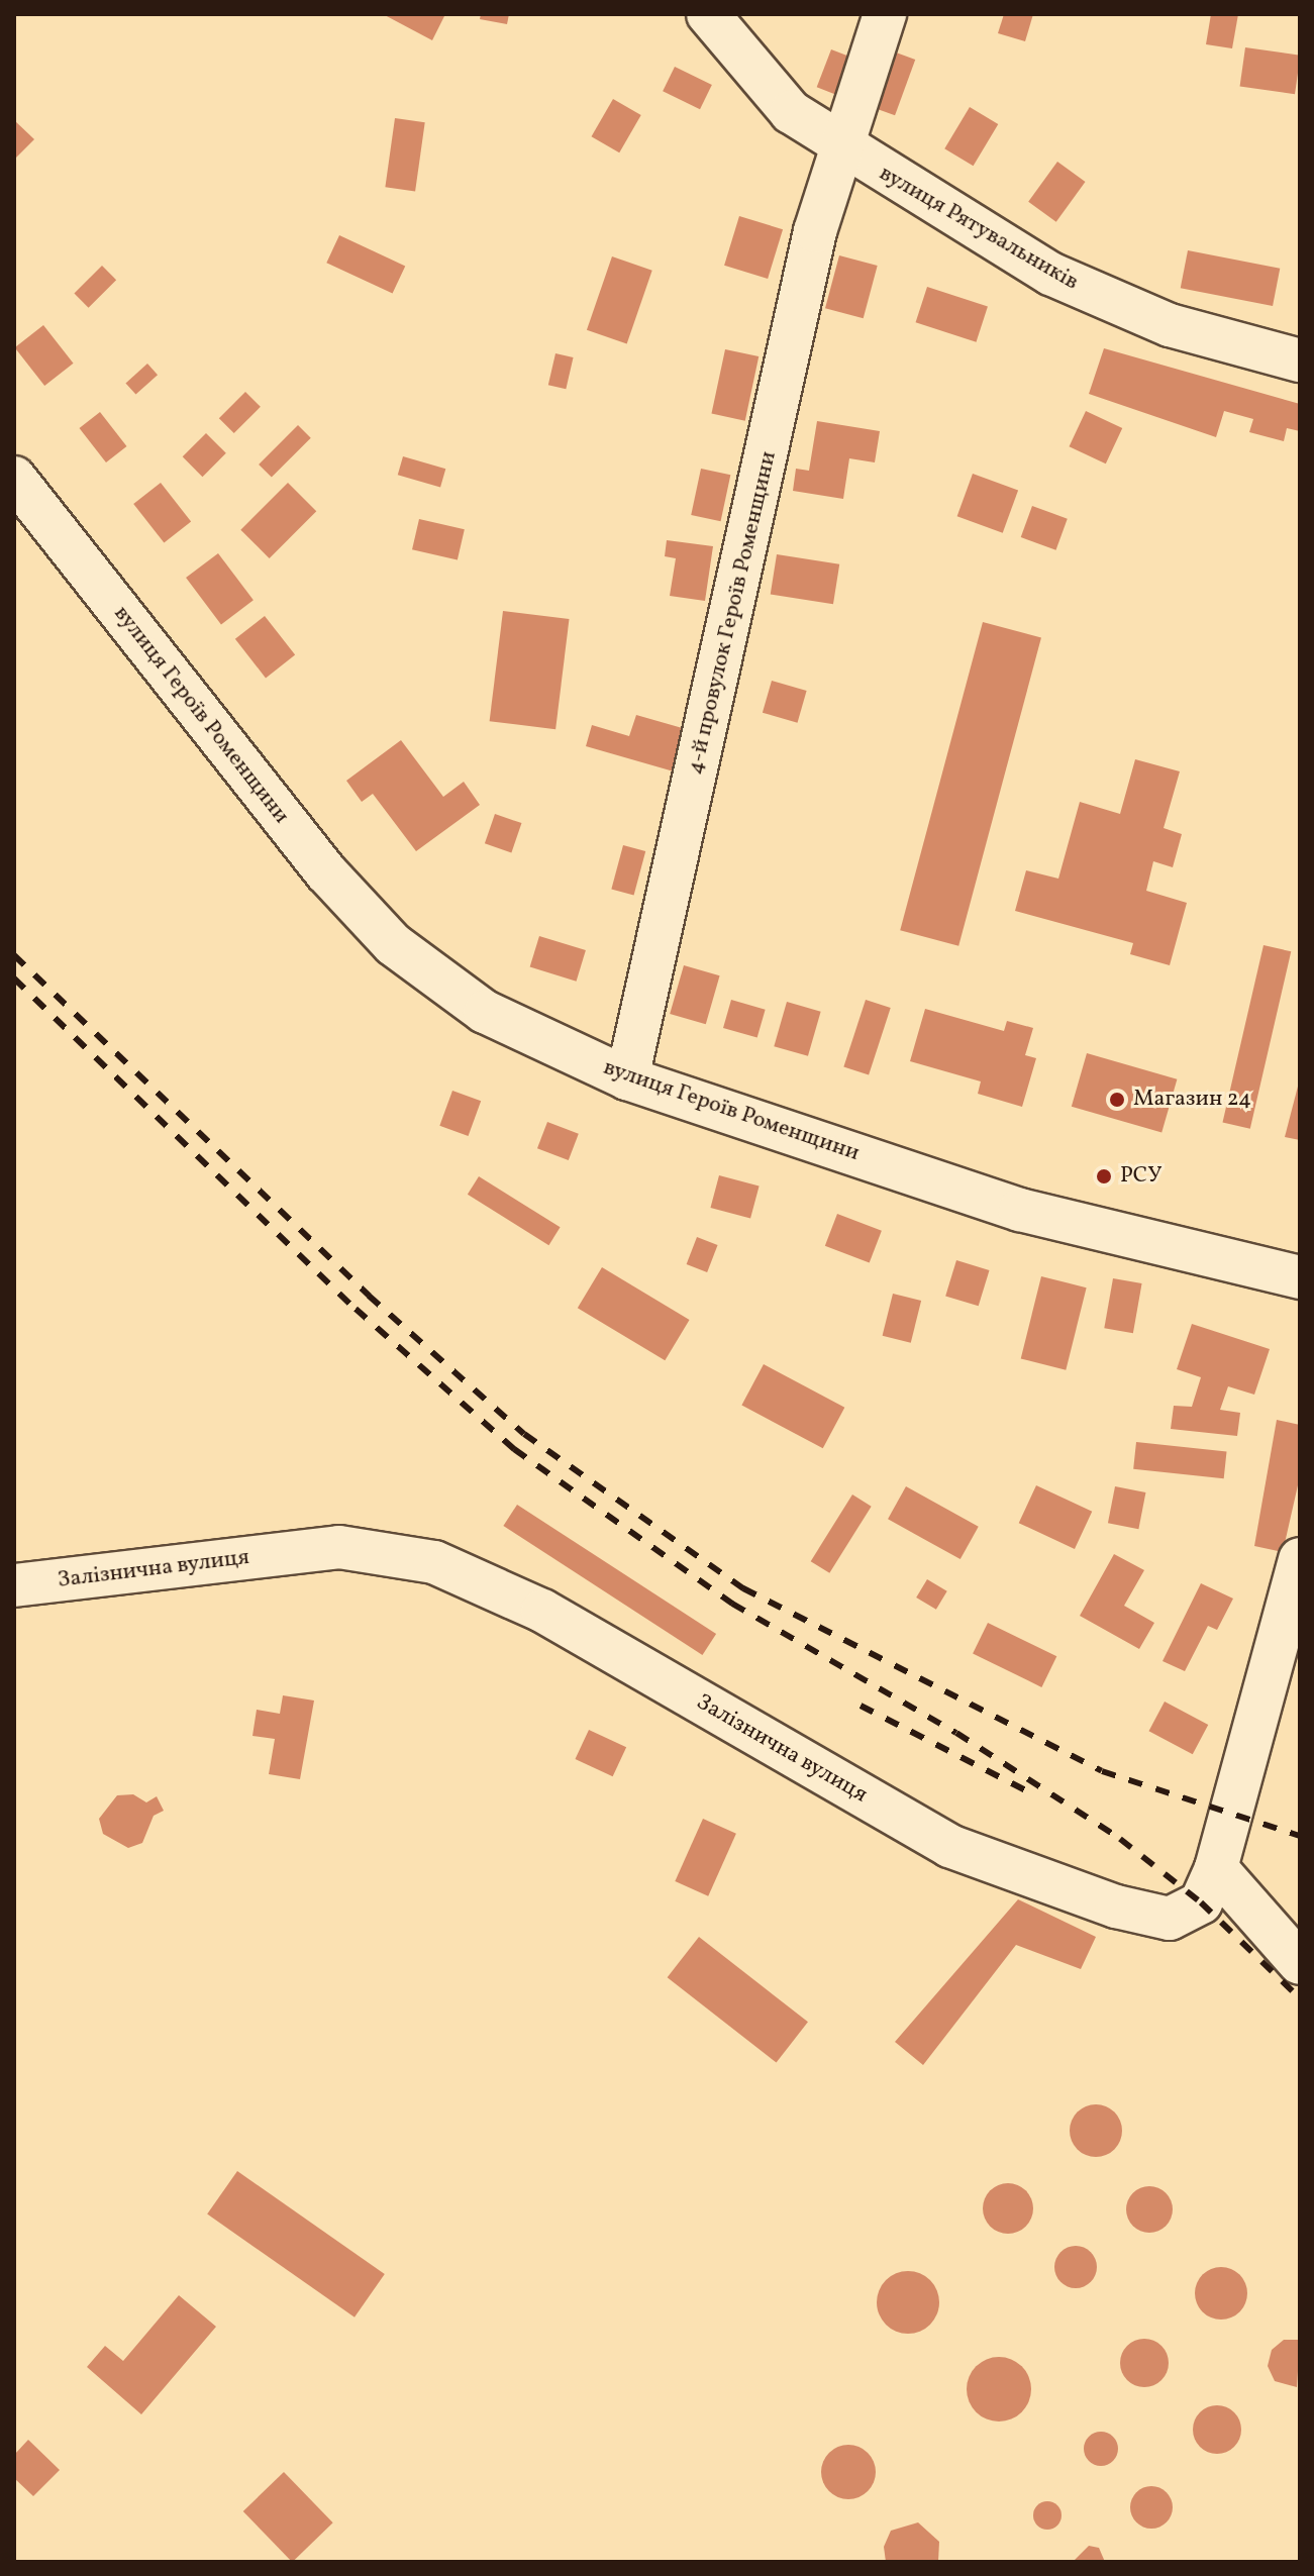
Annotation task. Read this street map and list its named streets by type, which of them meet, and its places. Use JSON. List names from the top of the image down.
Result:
{
  "streets": {
    "street": [
      "вулиця Рятувальників",
      "4-й провулок Героїв Роменщини",
      "вулиця Героїв Роменщини",
      "Залізнична вулиця"
    ]
  },
  "crossings": [
    ["вулиця Рятувальників", "4-й провулок Героїв Роменщини"],
    ["4-й провулок Героїв Роменщини", "вулиця Героїв Роменщини"]
  ],
  "places": ["Магазин 24", "РСУ"]
}
